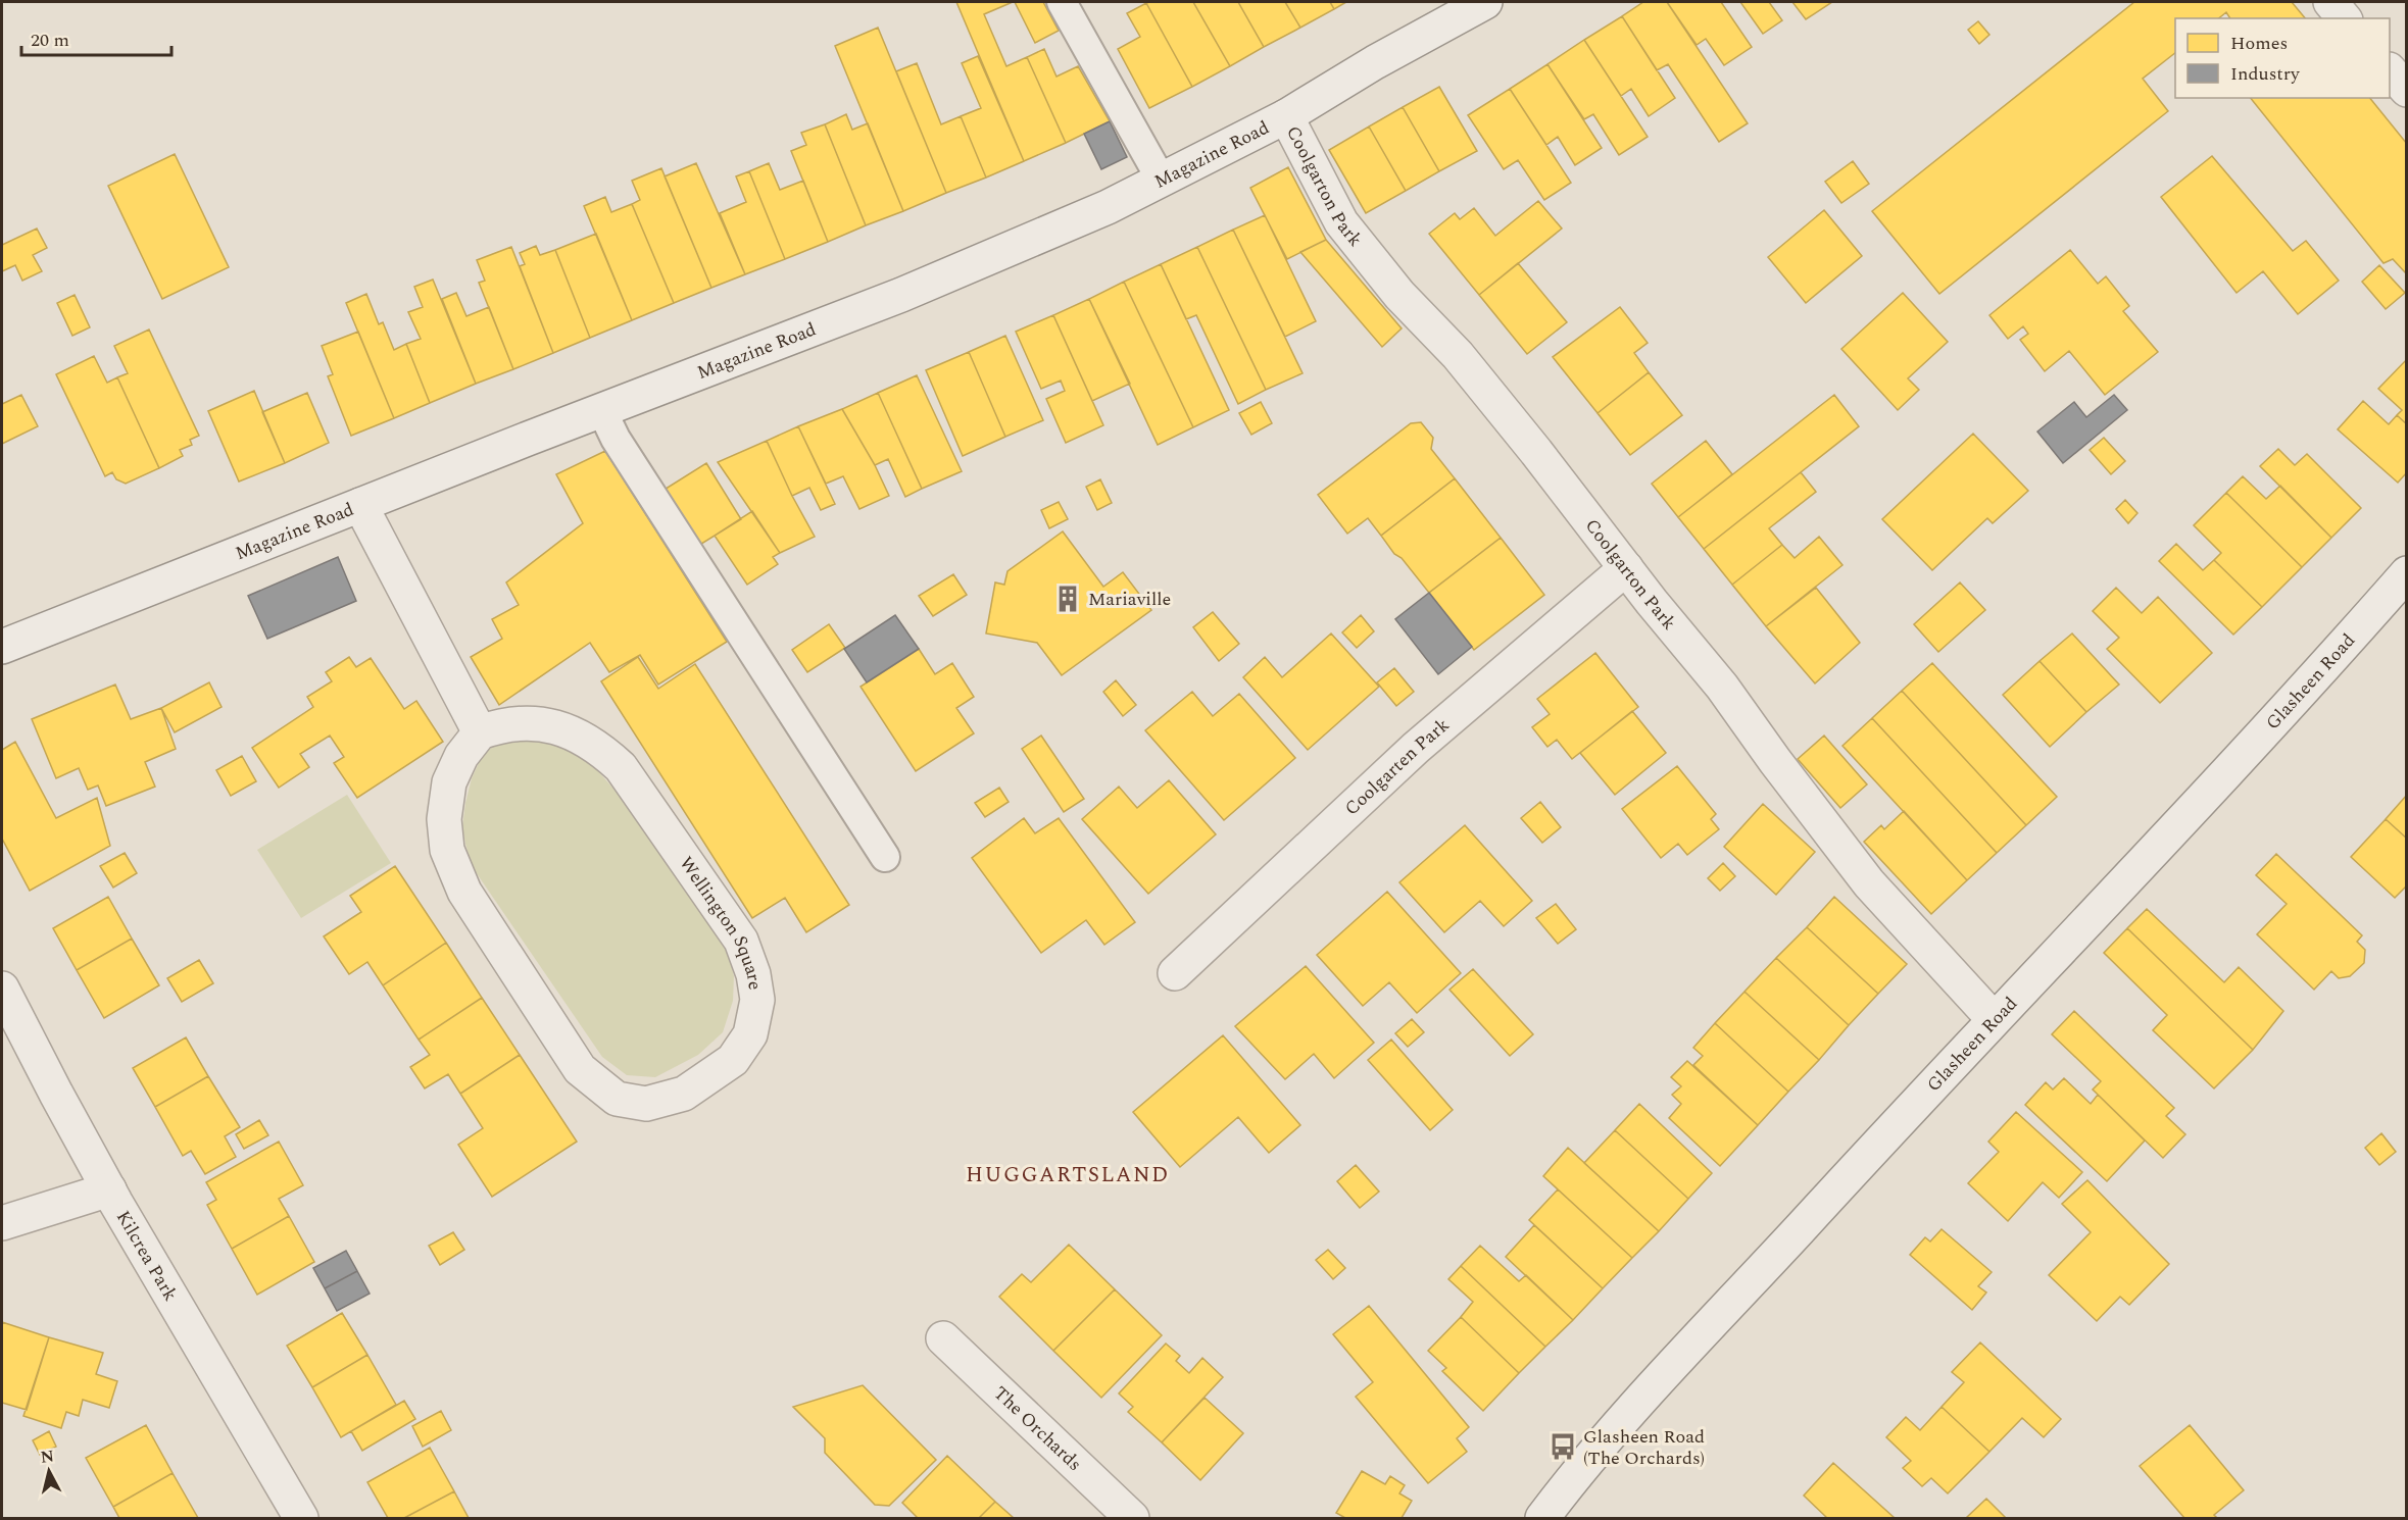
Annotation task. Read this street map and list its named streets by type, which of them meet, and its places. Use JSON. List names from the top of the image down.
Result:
{
  "streets": {
    "street": [
      "Magazine Road",
      "Coolgarton Park",
      "Glasheen Road",
      "Coolgarten Park",
      "Wellington Square",
      "Kilcrea Park",
      "The Orchards"
    ]
  },
  "crossings": [
    ["Magazine Road", "Coolgarton Park"],
    ["Coolgarton Park", "Glasheen Road"],
    ["Coolgarton Park", "Coolgarten Park"]
  ],
  "districts": ["HUGGARTSLAND"],
  "places": {
    "building": ["Mariaville"],
    "bus stop": ["Glasheen Road (The Orchards)"]
  },
  "legend": ["Homes", "Industry"],
  "scale_bar": "20 m",
  "north": "top"
}
